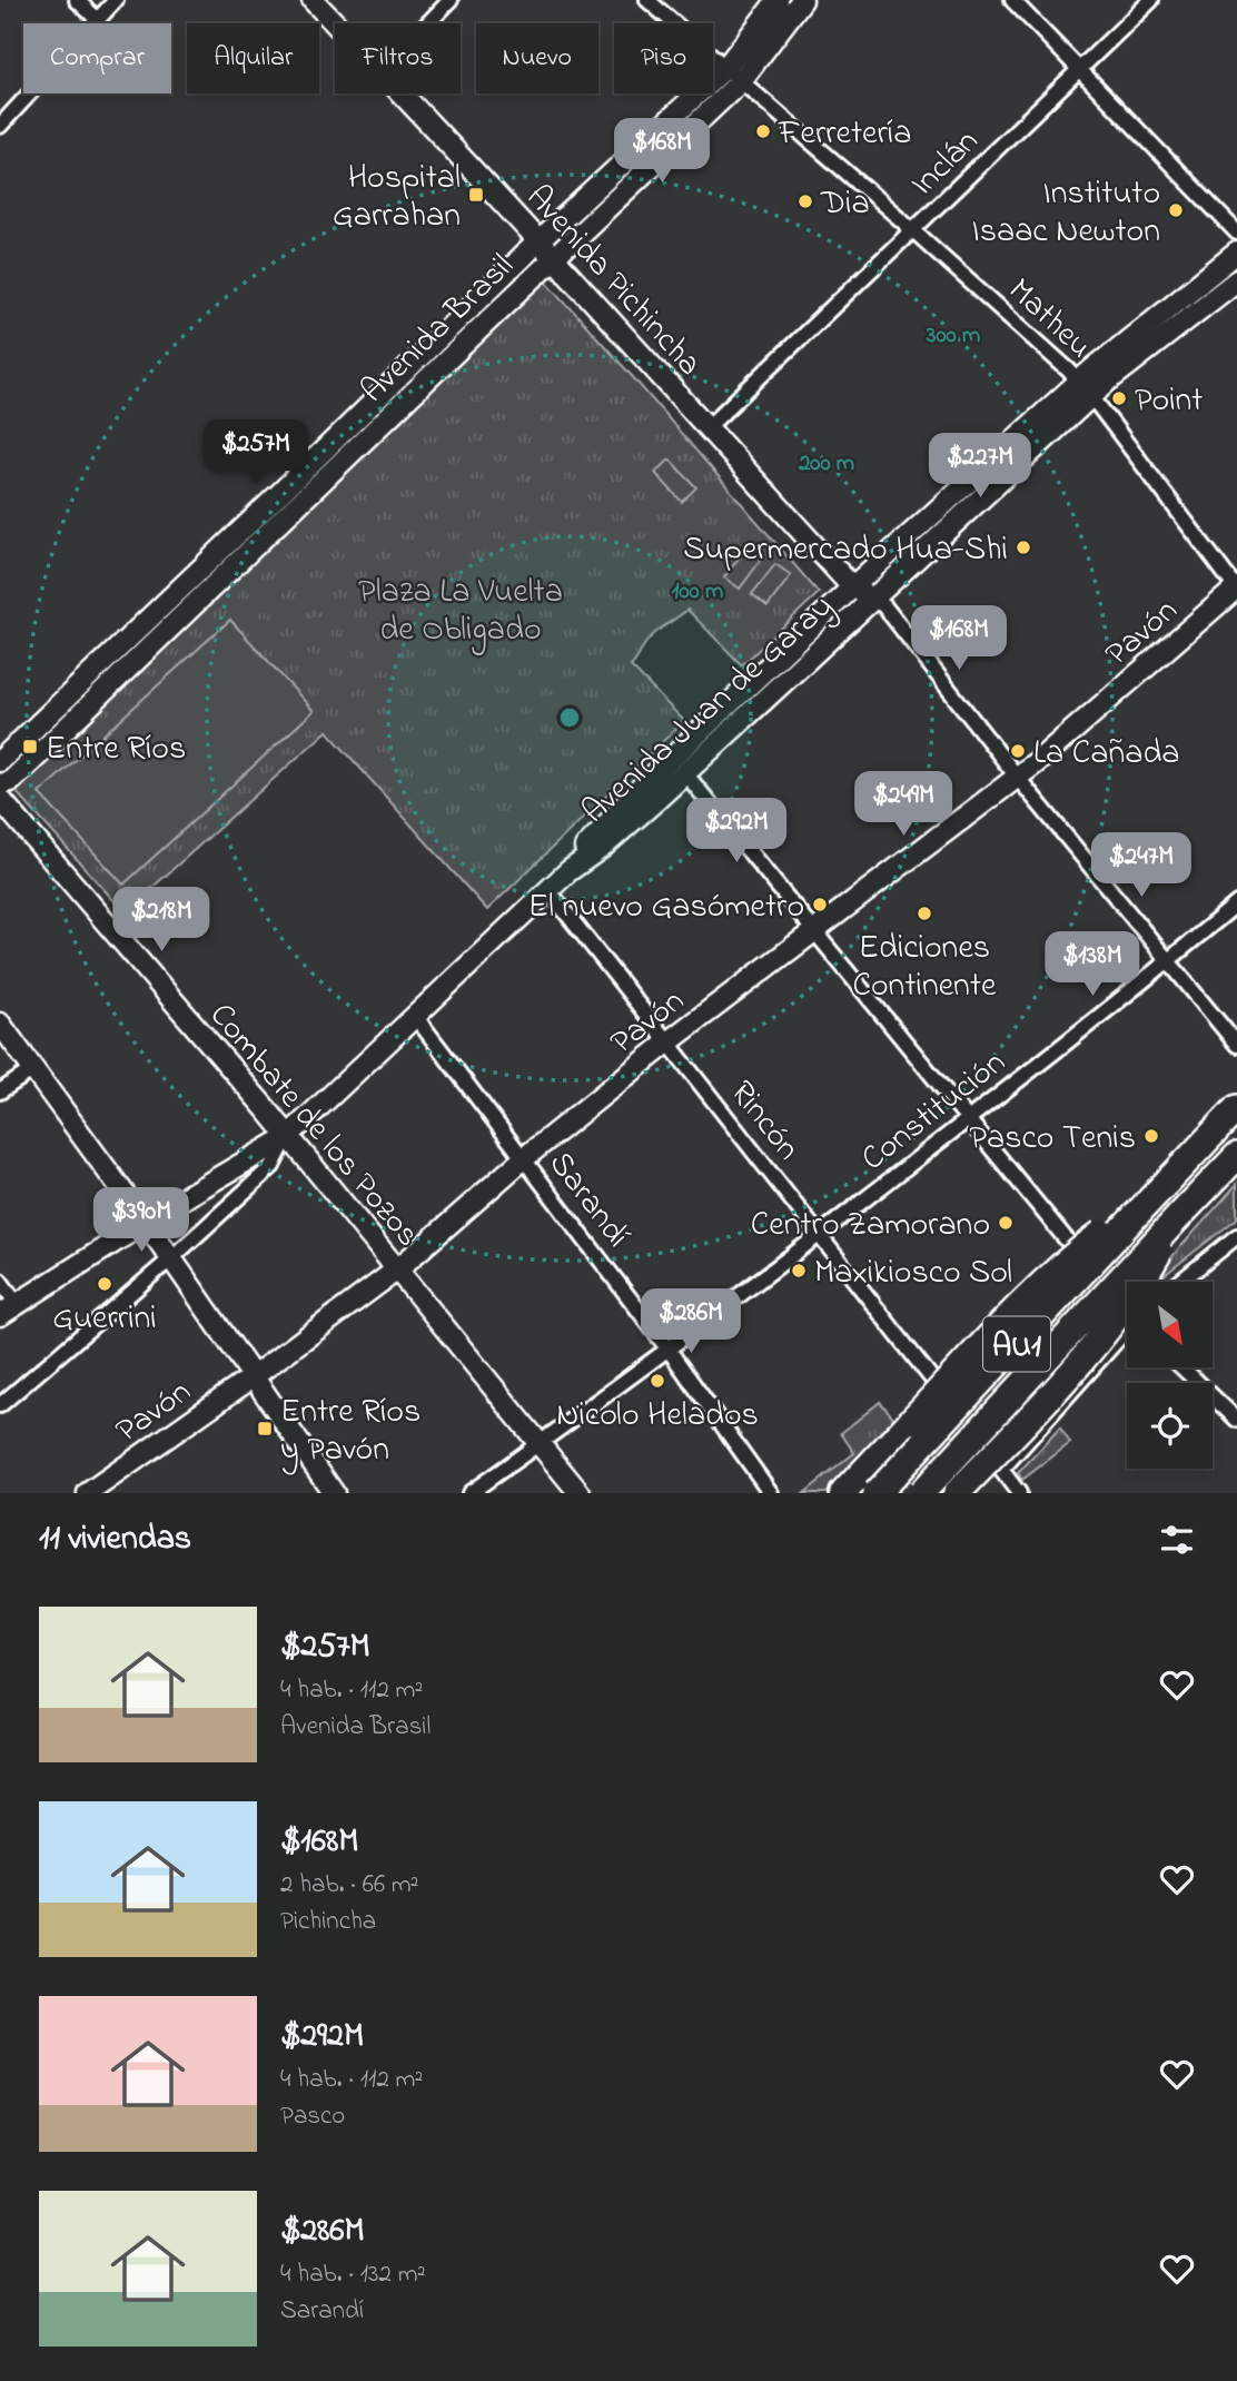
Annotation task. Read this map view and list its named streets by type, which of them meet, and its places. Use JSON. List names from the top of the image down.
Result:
{
  "streets": {
    "highway": ["AU1"],
    "main road": [
      "Avenida Pichincha",
      "Avenida Brasil",
      "Pavón",
      "Avenida Juan de Garay",
      "Combate de los Pozos"
    ],
    "street": [
      "Inclán",
      "Matheu",
      "Constitución",
      "Rincón",
      "Sarandí"
    ]
  },
  "crossings": [
    ["Inclán", "Avenida Pichincha"],
    ["Inclán", "Matheu"],
    ["Avenida Pichincha", "Avenida Brasil"],
    ["Avenida Pichincha", "Avenida Juan de Garay"],
    ["Matheu", "Avenida Brasil"],
    ["Matheu", "Pavón"],
    ["Matheu", "Avenida Juan de Garay"],
    ["Pavón", "Rincón"],
    ["Pavón", "Combate de los Pozos"],
    ["Pavón", "Sarandí"],
    ["Avenida Juan de Garay", "Rincón"],
    ["Avenida Juan de Garay", "Combate de los Pozos"],
    ["Avenida Juan de Garay", "Sarandí"],
    ["Constitución", "Rincón"],
    ["Constitución", "Combate de los Pozos"],
    ["Constitución", "Sarandí"]
  ],
  "parks": ["Plaza La Vuelta de Obligado"],
  "places": {
    "other": [
      "Ferretería",
      "Dia",
      "Instituto Isaac Newton",
      "Point",
      "Supermercado Hua-Shi",
      "La Cañada",
      "El nuevo Gasómetro",
      "Ediciones Continente",
      "Pasco Tenis",
      "Centro Zamorano",
      "Maxikiosco Sol",
      "Guerrini",
      "Nicolo Helados"
    ],
    "transit": ["Hospital Garrahan", "Entre Ríos", "Entre Ríos y Pavón"]
  },
  "north": "bottom right",
  "page": {
    "chip": [
      "Comprar",
      "Alquilar",
      "Filtros",
      "Nuevo",
      "Piso"
    ],
    "price": [
      "$168M",
      "$257M",
      "$227M",
      "$168M",
      "$249M",
      "$292M",
      "$247M",
      "$218M",
      "$138M",
      "$390M",
      "$286M"
    ],
    "heading": "11 viviendas",
    "list": [
      {
        "name": "$257M",
        "note": "4 hab. · 112 m² · Avenida Brasil"
      },
      {
        "name": "$168M",
        "note": "2 hab. · 66 m² · Pichincha"
      },
      {
        "name": "$292M",
        "note": "4 hab. · 112 m² · Pasco"
      },
      {
        "name": "$286M",
        "note": "4 hab. · 132 m² · Sarandí"
      }
    ]
  },
  "rings": ["300 m", "200 m", "100 m"]
}
